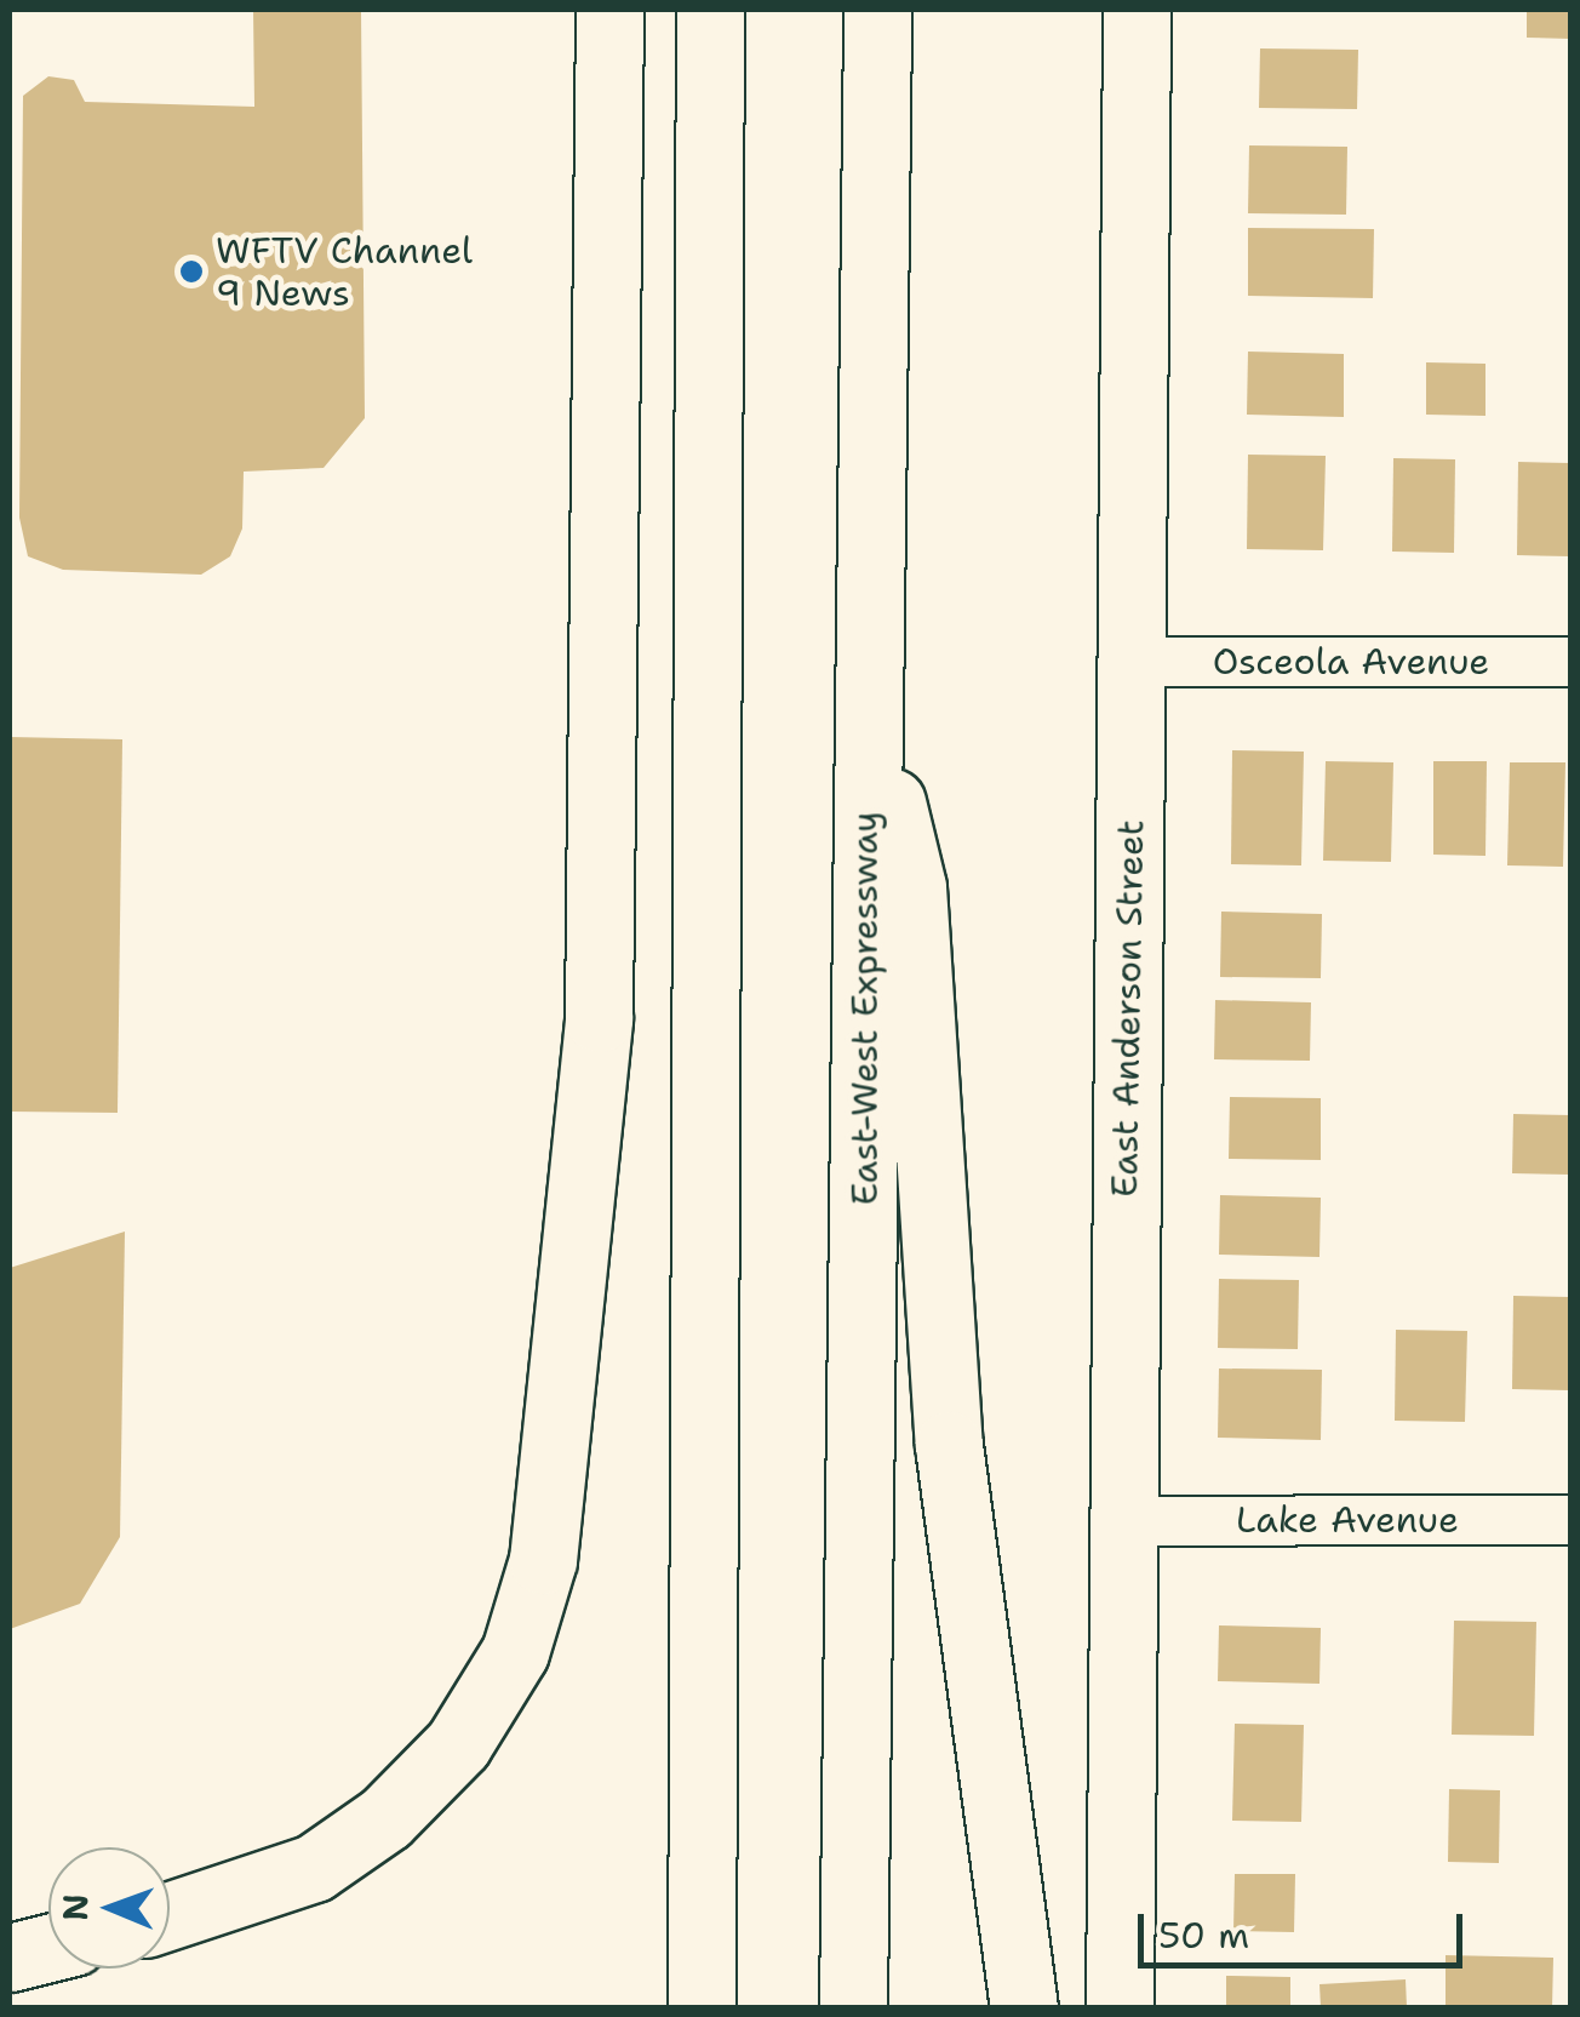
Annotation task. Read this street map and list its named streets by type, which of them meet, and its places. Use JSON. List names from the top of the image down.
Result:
{
  "streets": {
    "main road": ["East-West Expressway", "East Anderson Street"],
    "street": ["Osceola Avenue", "Lake Avenue"]
  },
  "crossings": [
    ["Osceola Avenue", "East Anderson Street"],
    ["East Anderson Street", "Lake Avenue"]
  ],
  "places": ["WFTV Channel 9 News"],
  "scale_bar": "50 m",
  "north": "left"
}
